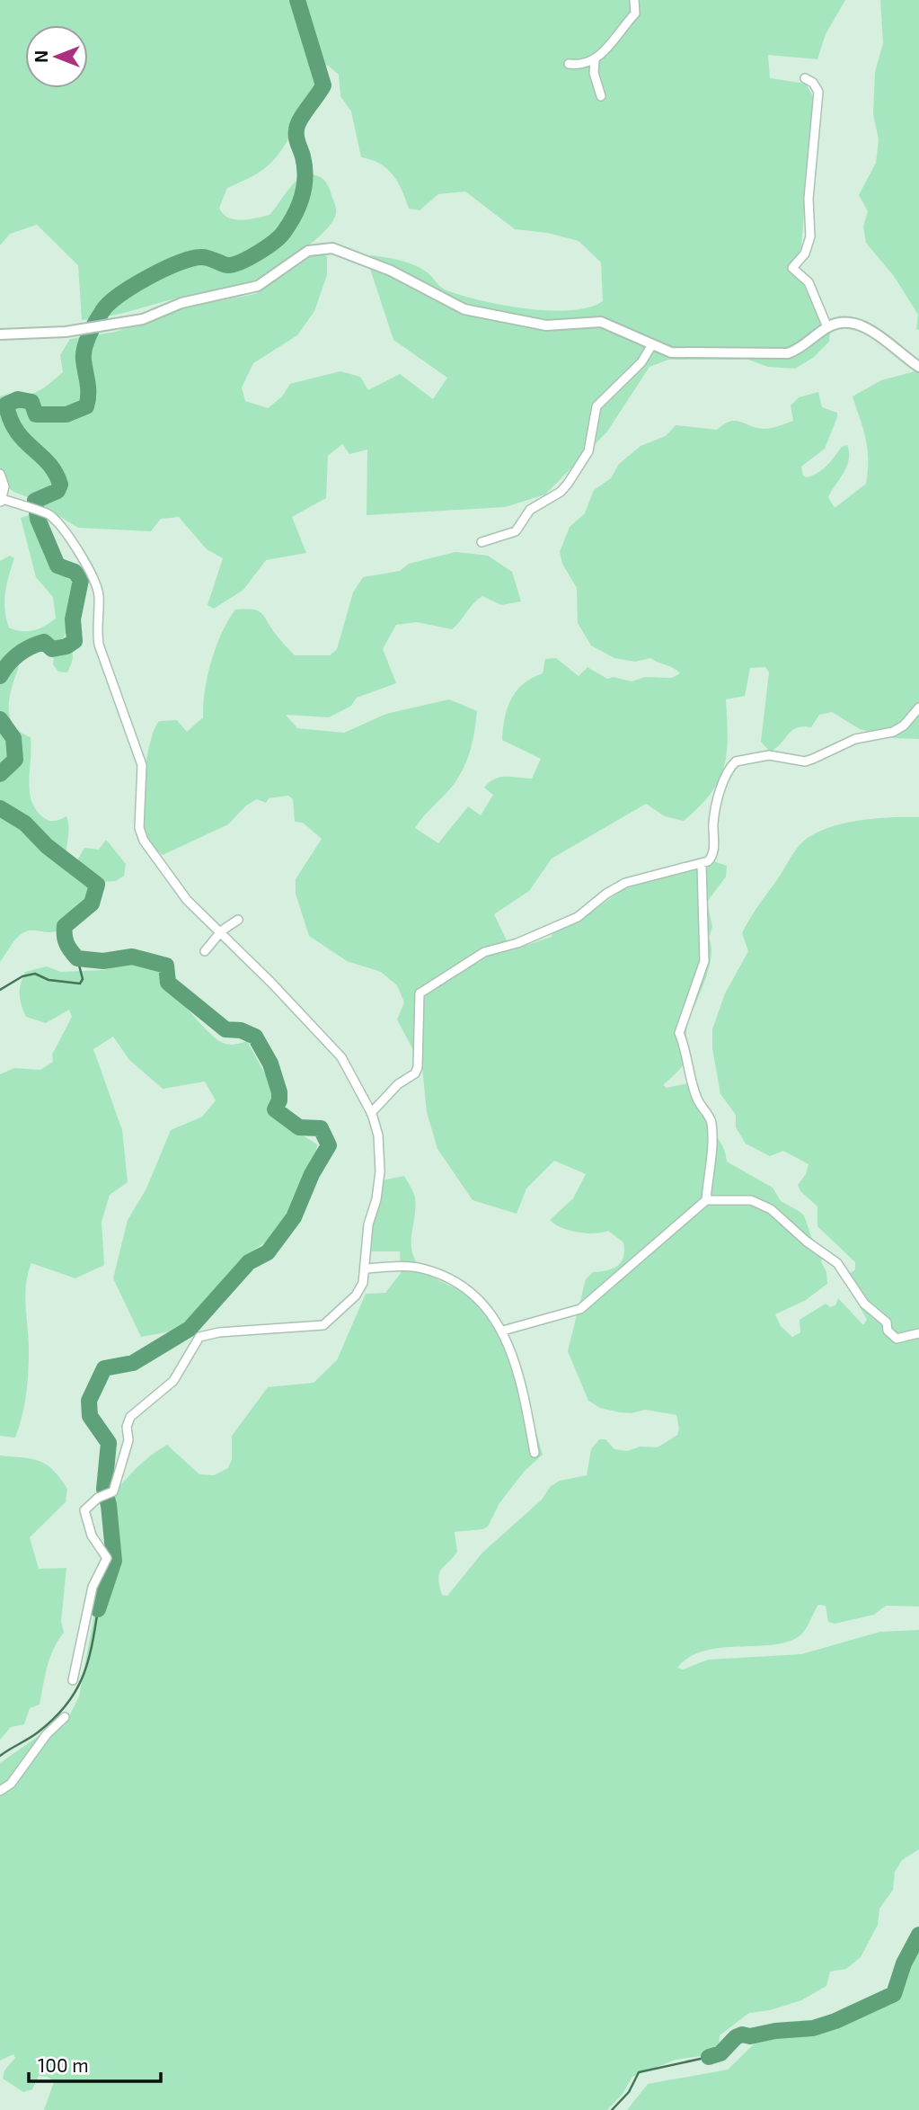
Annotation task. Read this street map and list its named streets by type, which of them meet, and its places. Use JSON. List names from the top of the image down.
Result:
{
  "scale_bar": "100 m",
  "north": "left"
}
